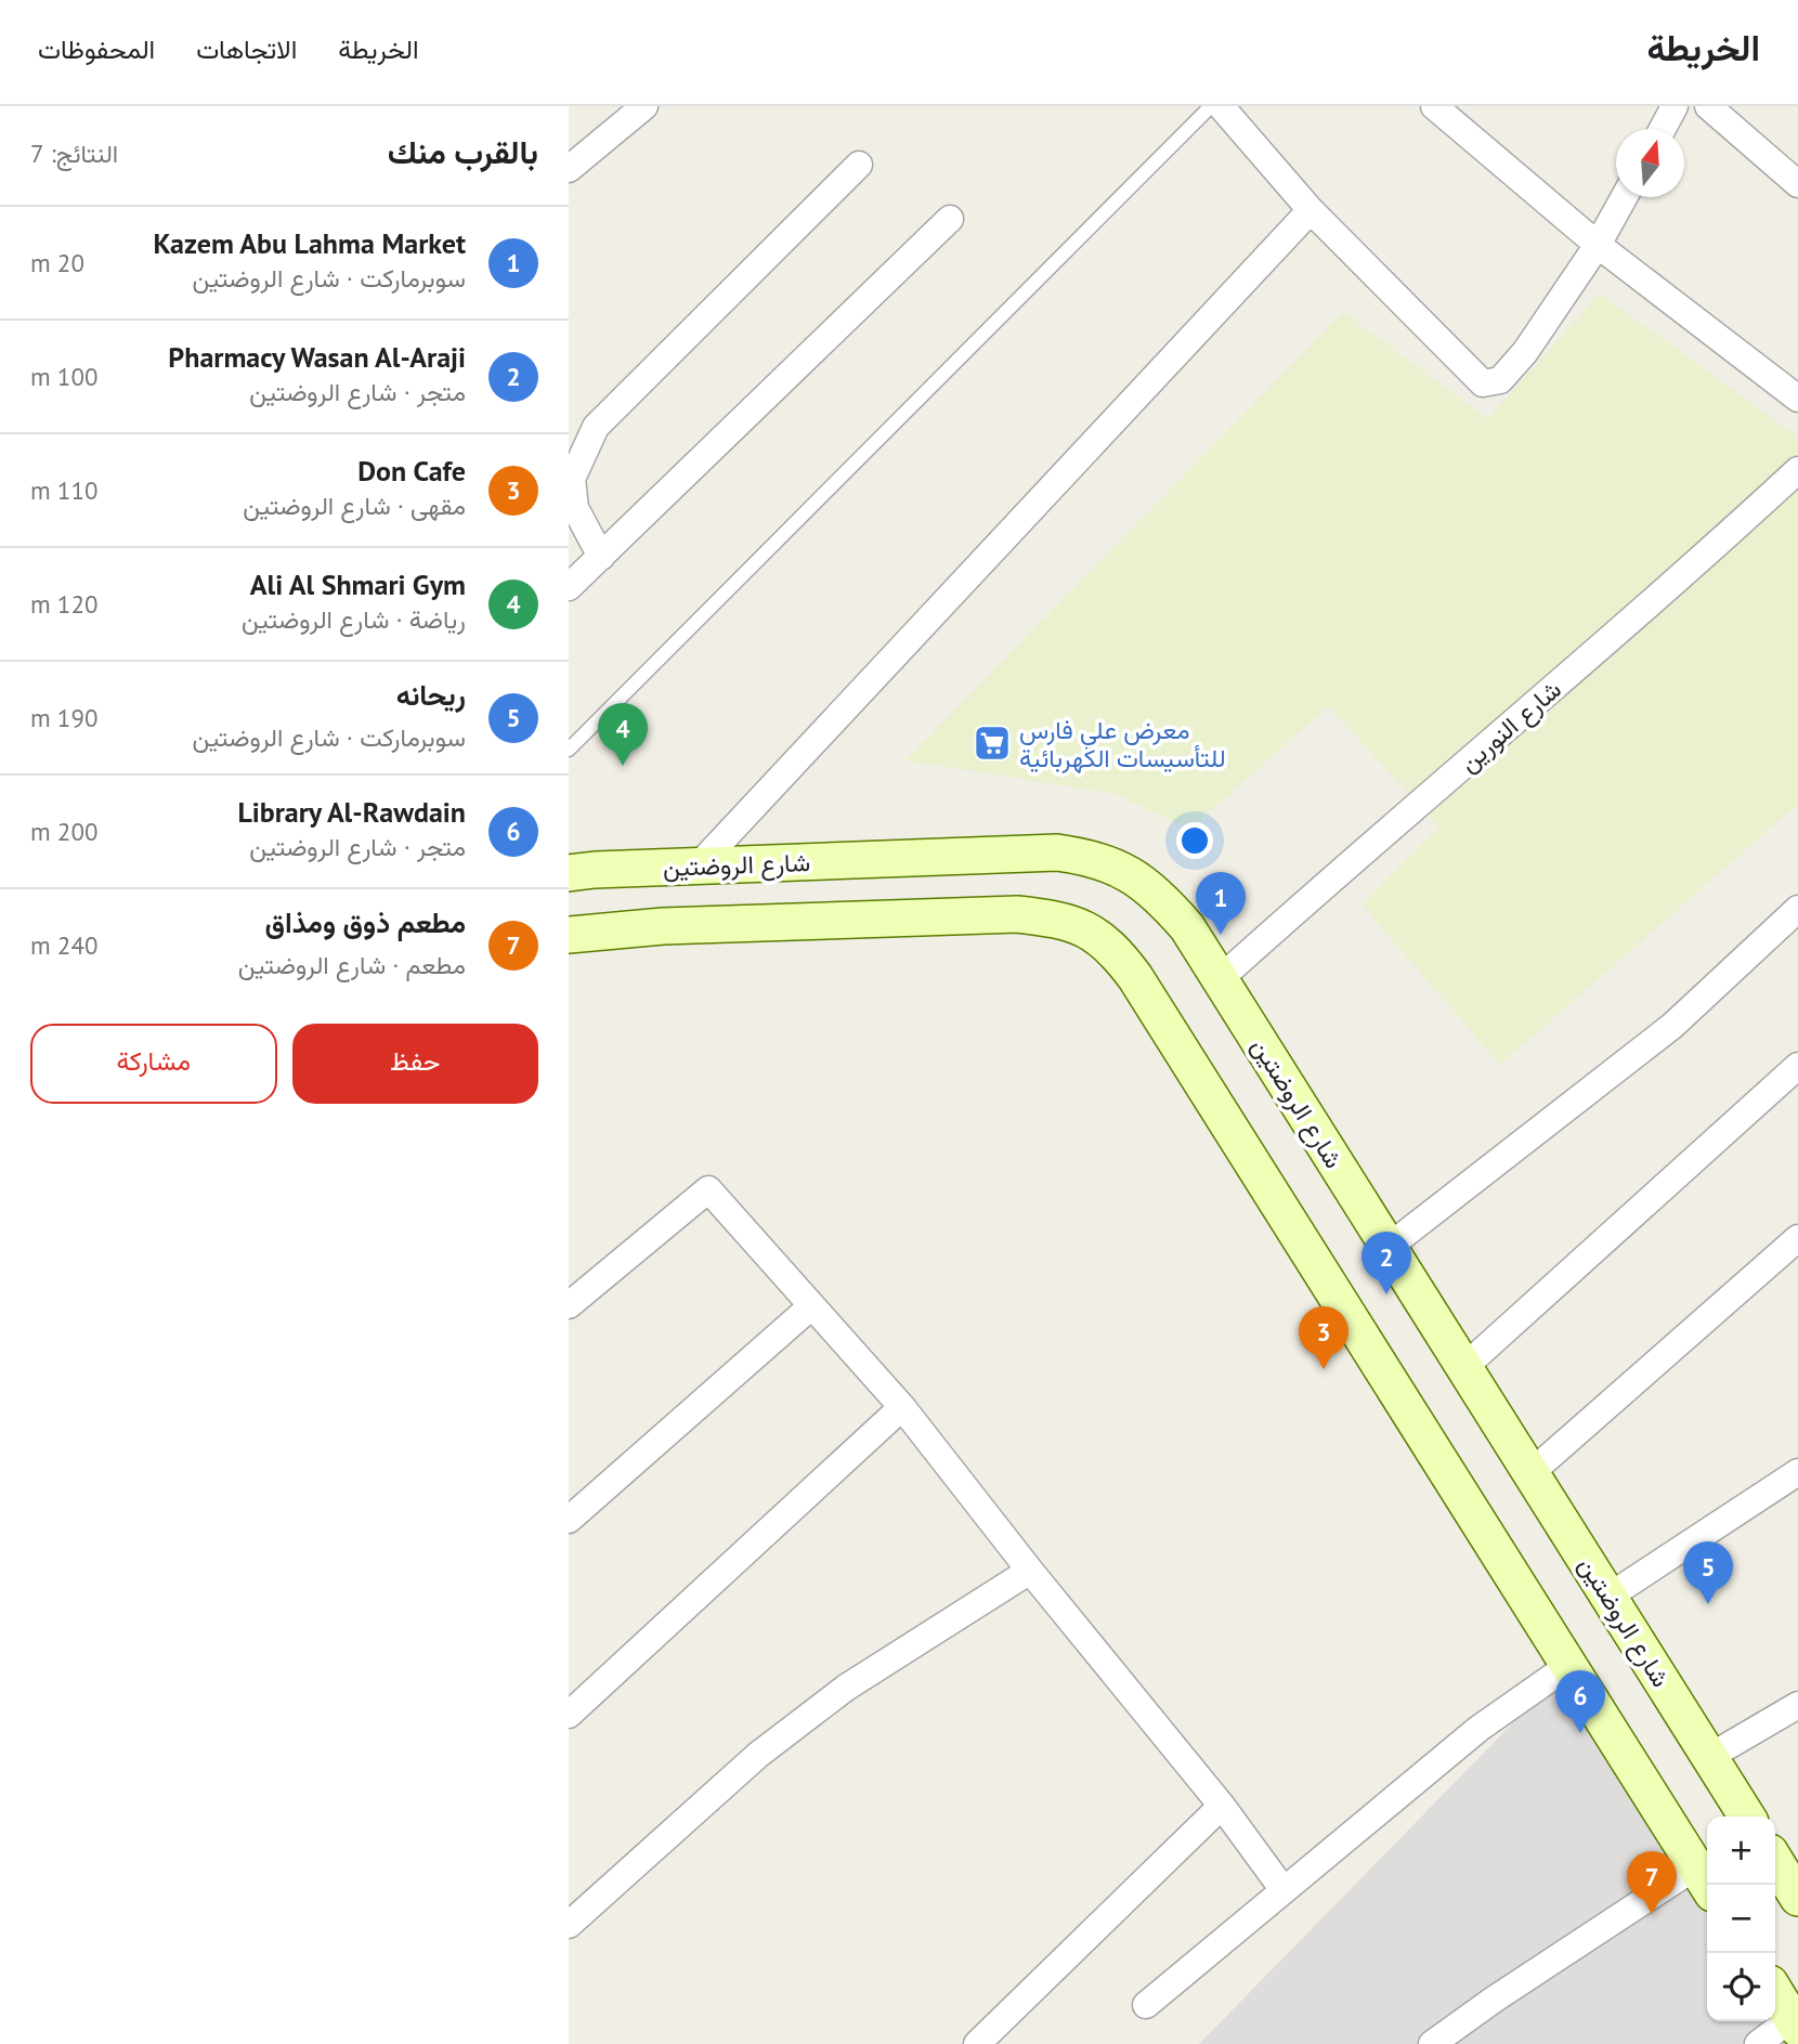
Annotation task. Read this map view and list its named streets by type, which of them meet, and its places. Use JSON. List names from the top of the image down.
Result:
{
  "streets": {
    "main road": ["شارع الروضتين"],
    "street": ["شارع النورين"]
  },
  "crossings": [
    ["شارع النورين", "شارع الروضتين"]
  ],
  "places": {
    "supermarket": ["معرض علي فارس للتأسيسات الكهربائية"]
  },
  "north": "top",
  "page": {
    "header": "الخريطة",
    "nav": ["الخريطة", "الاتجاهات", "المحفوظات"],
    "heading": ["بالقرب منك", "النتائج: 7"],
    "list": [
      {
        "mark": "1",
        "name": "Kazem Abu Lahma Market",
        "note": "سوبرماركت · شارع الروضتين",
        "value": "20 m"
      },
      {
        "mark": "2",
        "name": "Pharmacy Wasan Al-Araji",
        "note": "متجر · شارع الروضتين",
        "value": "100 m"
      },
      {
        "mark": "3",
        "name": "Don Cafe",
        "note": "مقهى · شارع الروضتين",
        "value": "110 m"
      },
      {
        "mark": "4",
        "name": "Ali Al Shmari Gym",
        "note": "رياضة · شارع الروضتين",
        "value": "120 m"
      },
      {
        "mark": "5",
        "name": "ريحانه",
        "note": "سوبرماركت · شارع الروضتين",
        "value": "190 m"
      },
      {
        "mark": "6",
        "name": "Library Al-Rawdain",
        "note": "متجر · شارع الروضتين",
        "value": "200 m"
      },
      {
        "mark": "7",
        "name": "مطعم ذوق ومذاق",
        "note": "مطعم · شارع الروضتين",
        "value": "240 m"
      }
    ],
    "pins": [
      "4",
      "1",
      "2",
      "3",
      "5",
      "6",
      "7"
    ],
    "buttons": ["حفظ", "مشاركة"],
    "map_buttons": ["+", "−"]
  }
}
